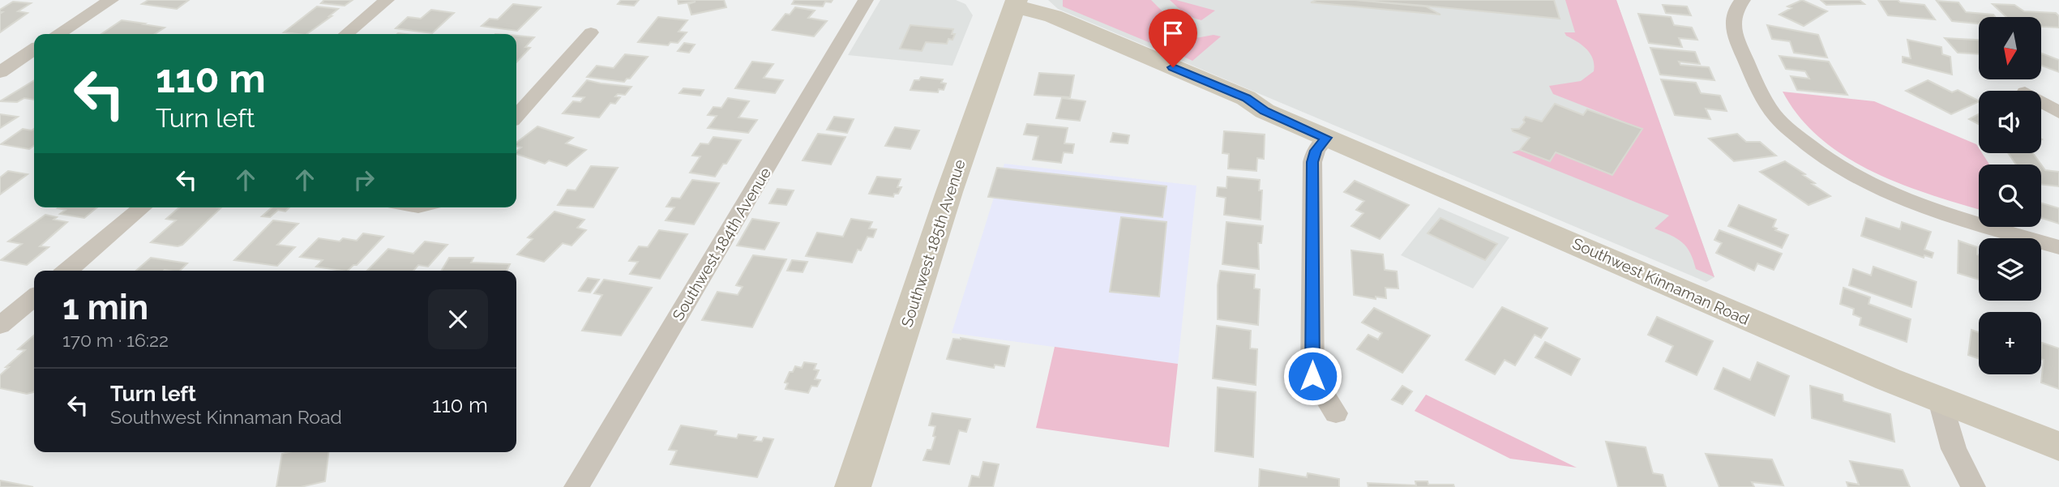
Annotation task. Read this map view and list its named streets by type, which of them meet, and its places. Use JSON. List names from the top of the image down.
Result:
{
  "streets": {
    "main road": ["Southwest 185th Avenue", "Southwest Kinnaman Road"],
    "street": ["Southwest 184th Avenue"]
  },
  "crossings": [
    ["Southwest 185th Avenue", "Southwest Kinnaman Road"]
  ],
  "north": "bottom",
  "page": {
    "map_buttons": "+",
    "turn": ["110 m", "Turn left"],
    "heading": ["1 min", "170 m · 16:22"],
    "list": [
      {
        "name": "Turn left",
        "note": "Southwest Kinnaman Road",
        "value": "110 m"
      }
    ]
  }
}
